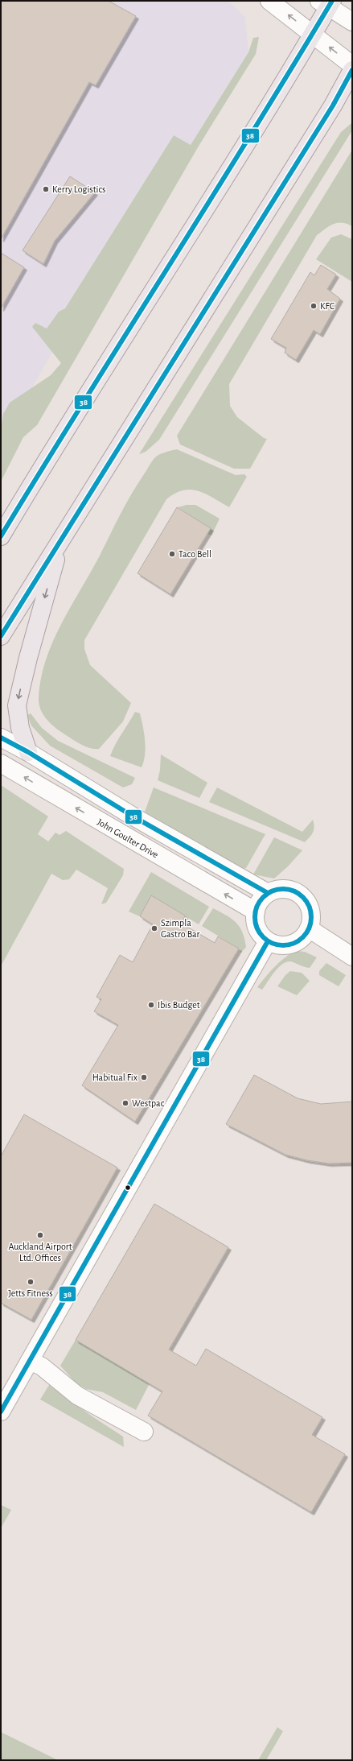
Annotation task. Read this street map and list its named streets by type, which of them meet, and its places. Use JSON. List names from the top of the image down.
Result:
{
  "streets": {
    "street": ["John Goulter Drive"]
  },
  "places": [
    "Kerry Logistics",
    "KFC",
    "Taco Bell",
    "Szimpla Gastro Bar",
    "Ibis Budget",
    "Habitual Fix",
    "Westpac",
    "Auckland Airport Ltd. Offices",
    "Jetts Fitness"
  ],
  "lines": ["transit line 38"]
}
